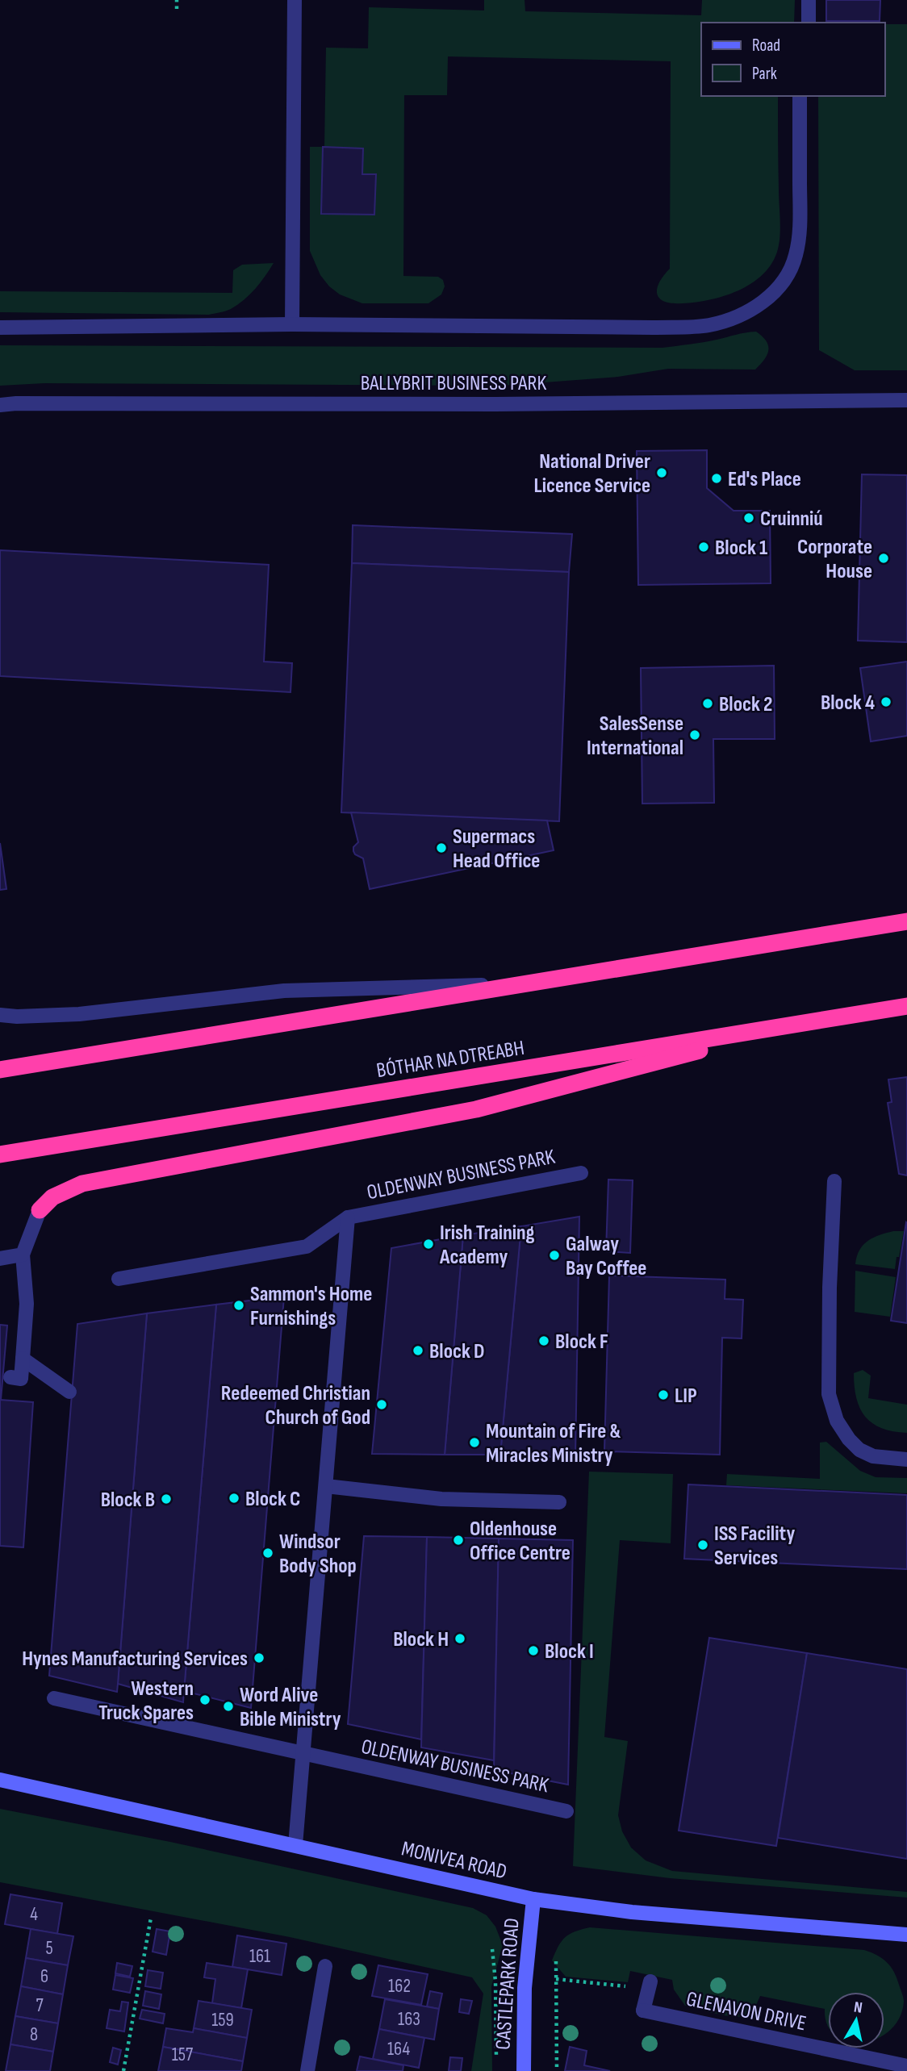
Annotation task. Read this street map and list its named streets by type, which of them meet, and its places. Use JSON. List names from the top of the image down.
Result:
{
  "streets": {
    "highway": ["BÓTHAR NA DTREABH"],
    "main road": ["MONIVEA ROAD", "CASTLEPARK ROAD"],
    "street": ["BALLYBRIT BUSINESS PARK", "OLDENWAY BUSINESS PARK", "GLENAVON DRIVE"]
  },
  "crossings": [
    ["OLDENWAY BUSINESS PARK", "MONIVEA ROAD"],
    ["MONIVEA ROAD", "CASTLEPARK ROAD"]
  ],
  "places": [
    "National Driver Licence Service",
    "Ed's Place",
    "Cruinniú",
    "Block 1",
    "Corporate House",
    "Block 4",
    "Block 2",
    "SalesSense International",
    "Supermacs Head Office",
    "Irish Training Academy",
    "Galway Bay Coffee",
    "Sammon's Home Furnishings",
    "Block F",
    "Block D",
    "LIP",
    "Redeemed Christian Church of God",
    "Mountain of Fire & Miracles Ministry",
    "Block C",
    "Block B",
    "Oldenhouse Office Centre",
    "ISS Facility Services",
    "Windsor Body Shop",
    "Block H",
    "Block I",
    "Hynes Manufacturing Services",
    "Western Truck Spares",
    "Word Alive Bible Ministry"
  ],
  "house_numbers": [
    "4",
    "5",
    "161",
    "6",
    "162",
    "7",
    "163",
    "159",
    "8",
    "164",
    "157"
  ],
  "legend": ["Road", "Park"],
  "north": "top"
}
